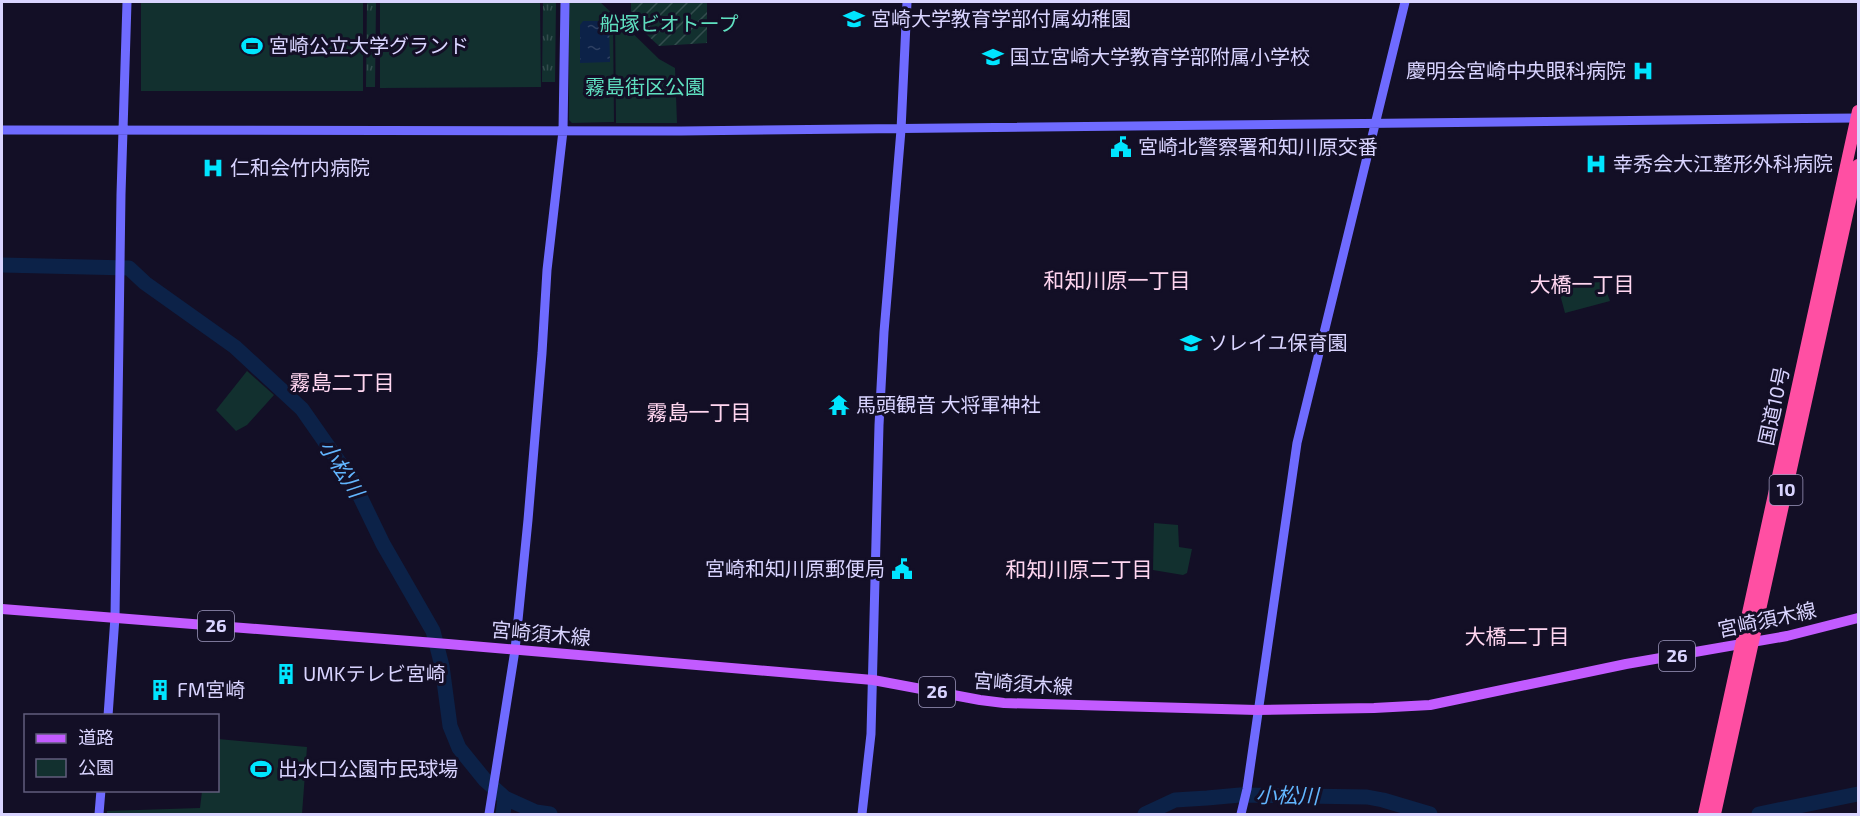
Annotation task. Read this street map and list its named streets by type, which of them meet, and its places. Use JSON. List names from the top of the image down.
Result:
{
  "streets": {
    "highway": ["国道10号", "10"],
    "main road": ["宮崎須木線", "26"]
  },
  "crossings": [
    ["国道10号", "宮崎須木線"]
  ],
  "districts": [
    "和知川原一丁目",
    "大橋一丁目",
    "霧島二丁目",
    "霧島一丁目",
    "和知川原二丁目",
    "大橋二丁目"
  ],
  "water": ["小松川"],
  "parks": ["船塚ビオトープ", "霧島街区公園"],
  "places": {
    "school or university": ["宮崎大学教育学部付属幼稚園", "国立宮崎大学教育学部附属小学校", "ソレイユ保育園"],
    "sports": ["宮崎公立大学グランド", "出水口公園市民球場"],
    "hospital": ["慶明会宮崎中央眼科病院", "幸秀会大江整形外科病院", "仁和会竹内病院"],
    "public building": ["宮崎北警察署和知川原交番", "宮崎和知川原郵便局"],
    "temple": ["馬頭観音 大将軍神社"],
    "building": ["UMKテレビ宮崎", "FM宮崎"]
  },
  "legend": ["道路", "公園"]
}
